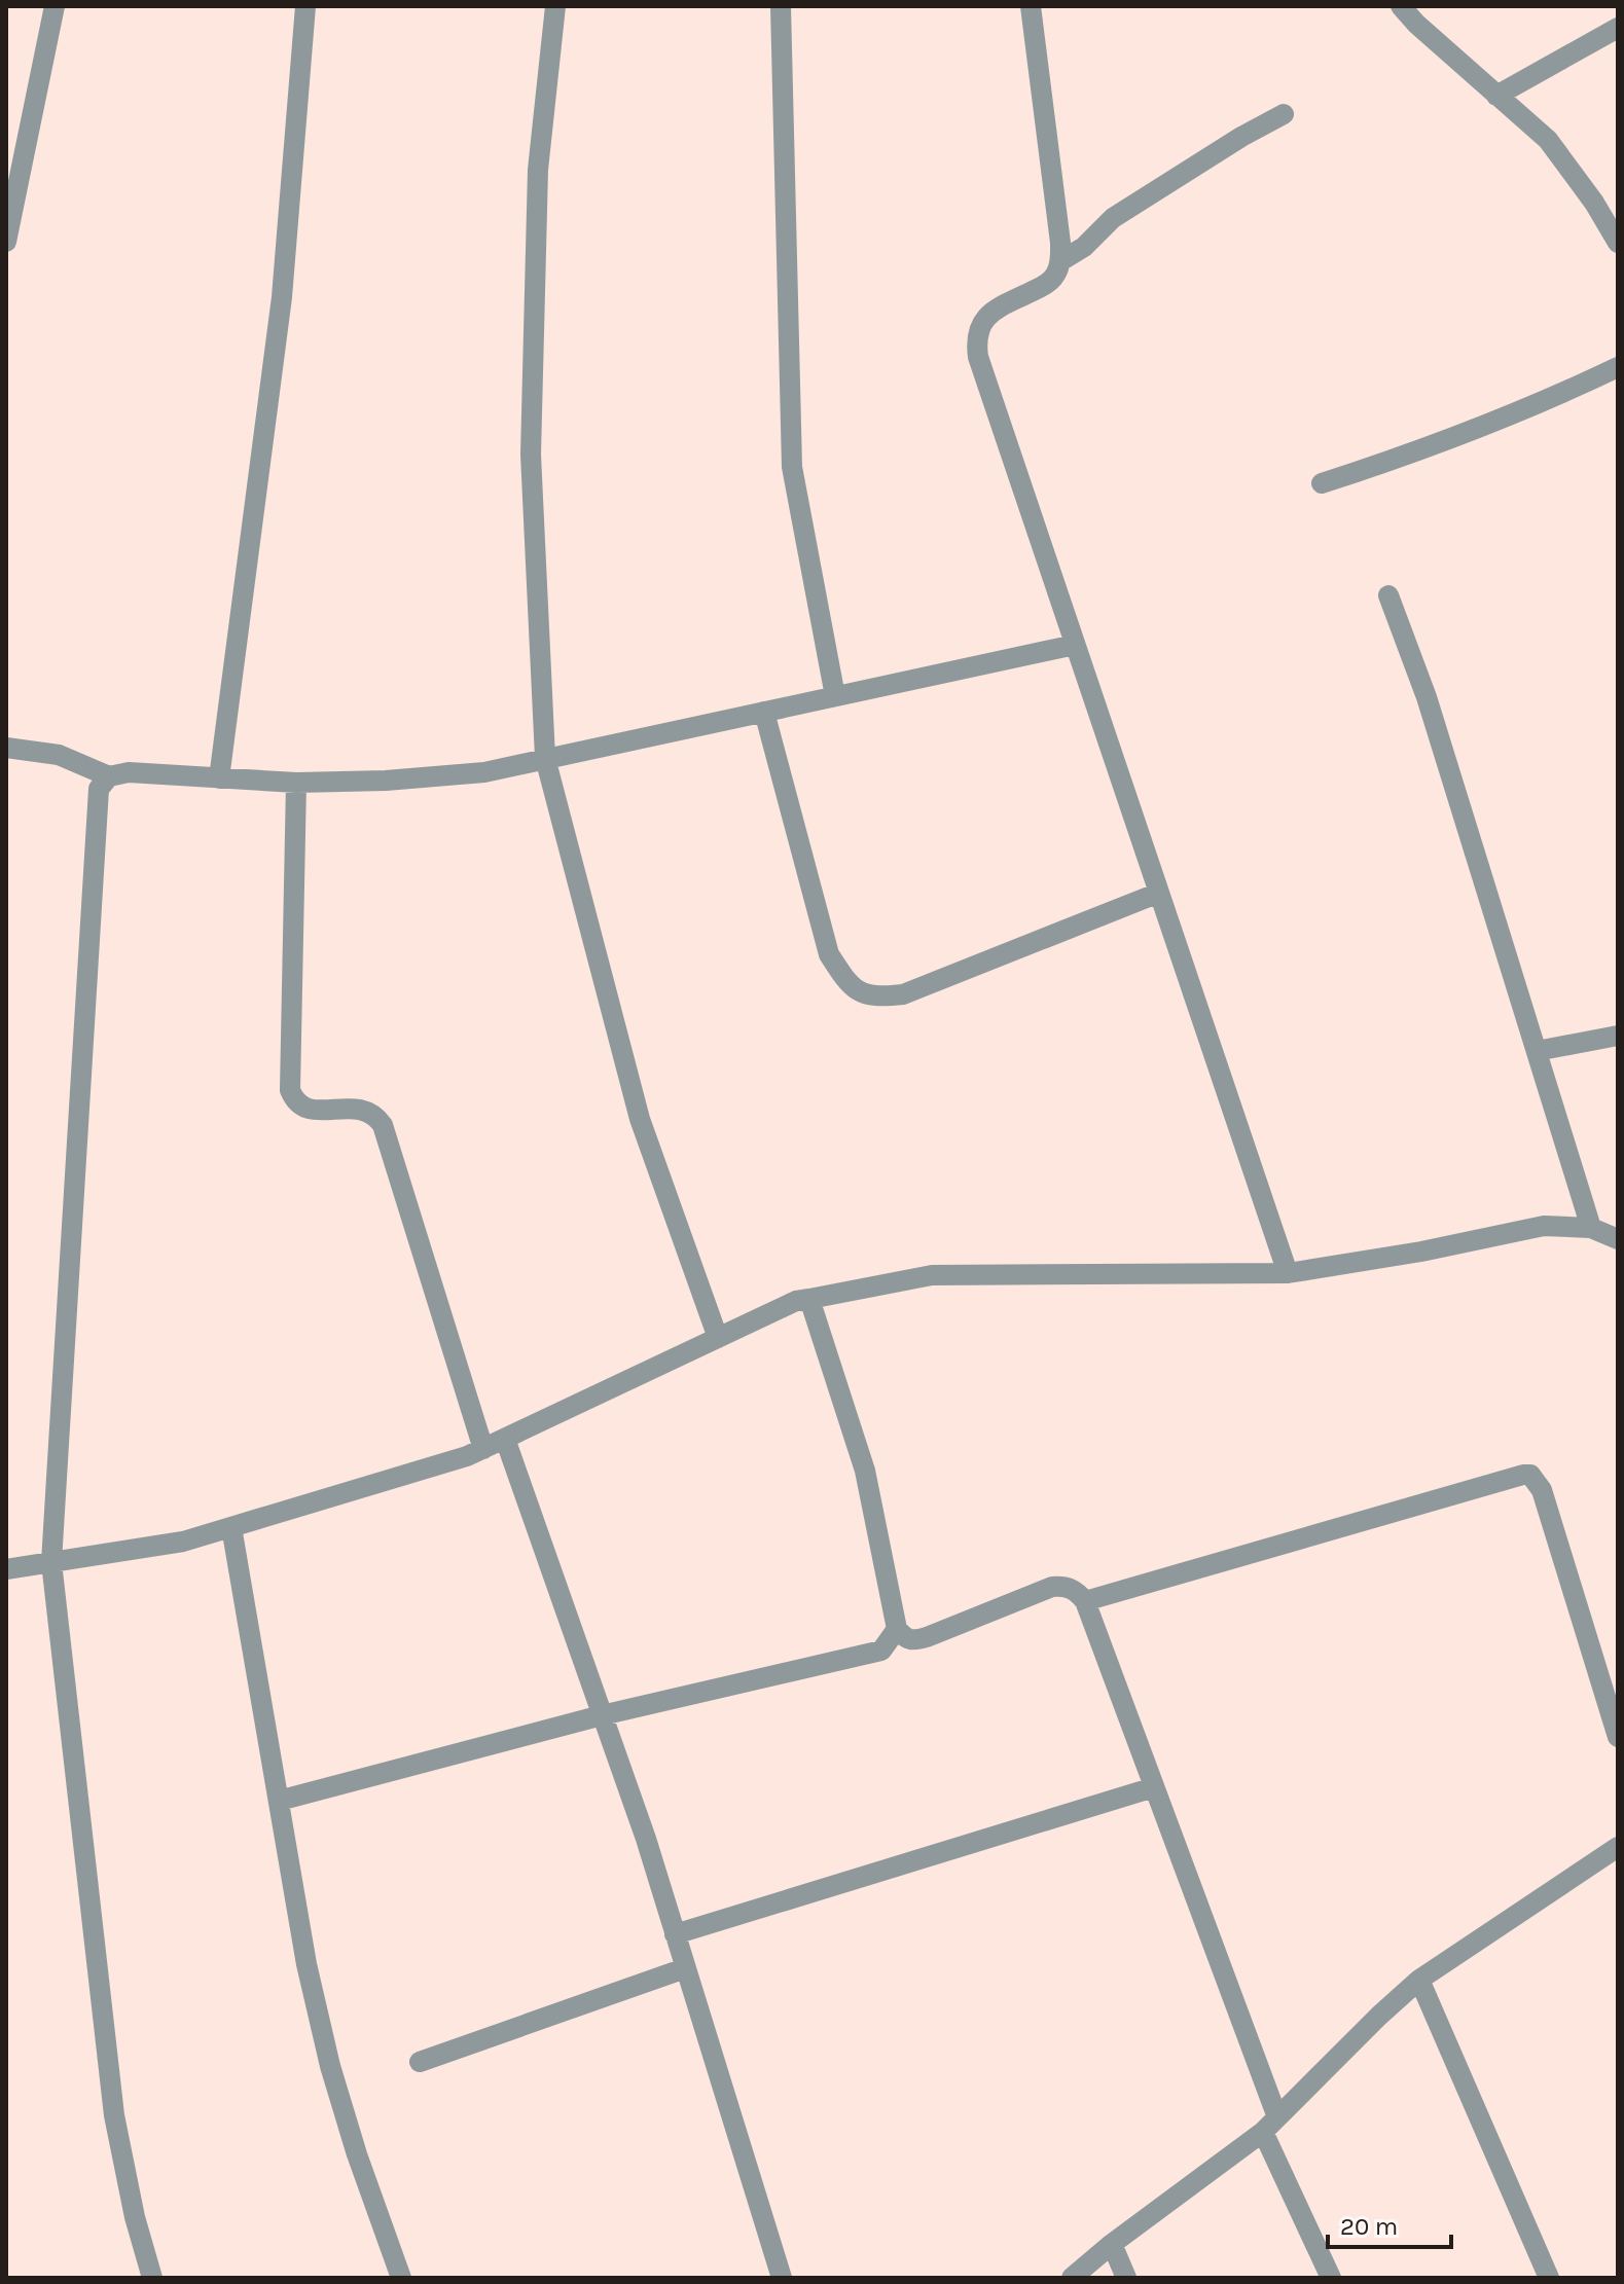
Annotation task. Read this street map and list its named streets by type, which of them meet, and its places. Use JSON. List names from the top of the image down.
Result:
{
  "scale_bar": "20 m"
}
